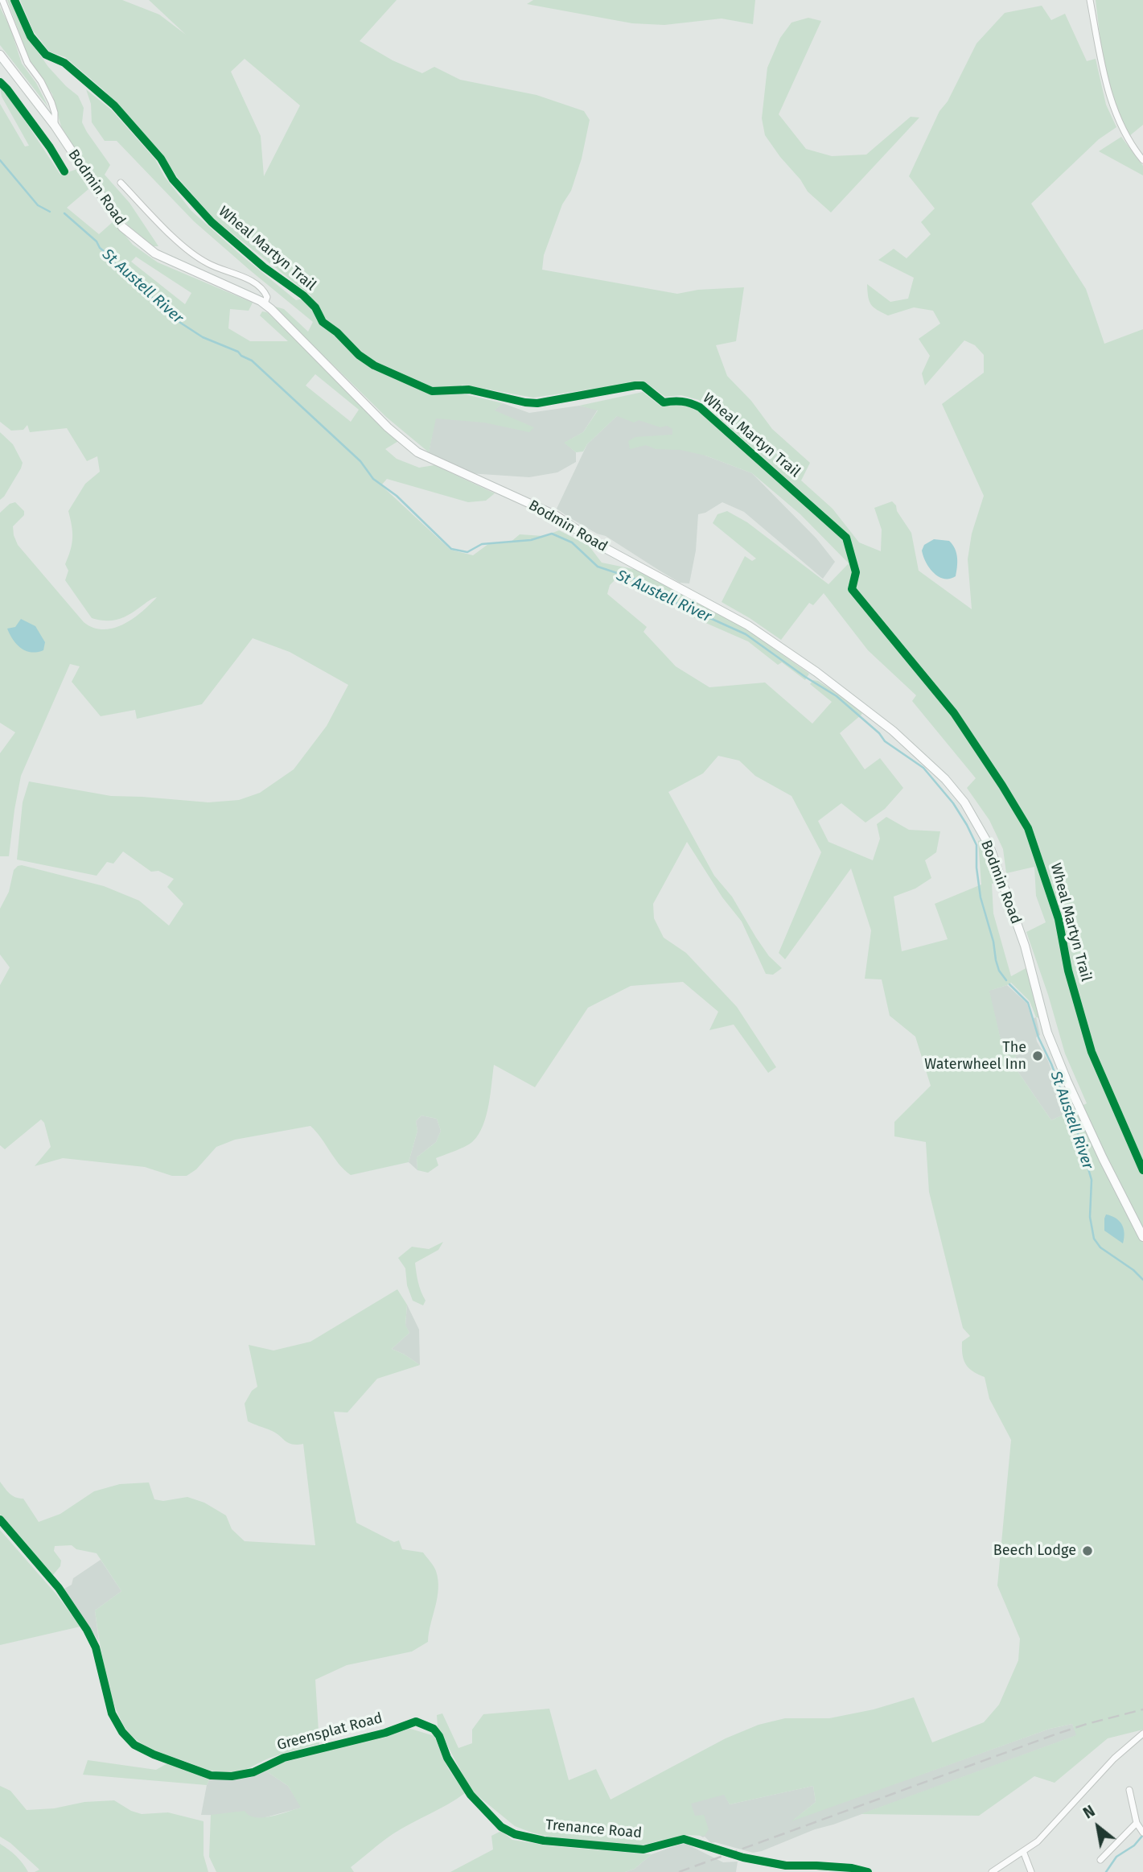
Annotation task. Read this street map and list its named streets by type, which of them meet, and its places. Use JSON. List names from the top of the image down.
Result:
{
  "streets": {
    "main road": ["Bodmin Road"],
    "street": ["Greensplat Road", "Trenance Road"],
    "cycle path": ["Wheal Martyn Trail"]
  },
  "crossings": [
    ["Greensplat Road", "Trenance Road"]
  ],
  "water": ["St Austell River"],
  "places": ["The Waterwheel Inn", "Beech Lodge"],
  "north": "top left"
}
